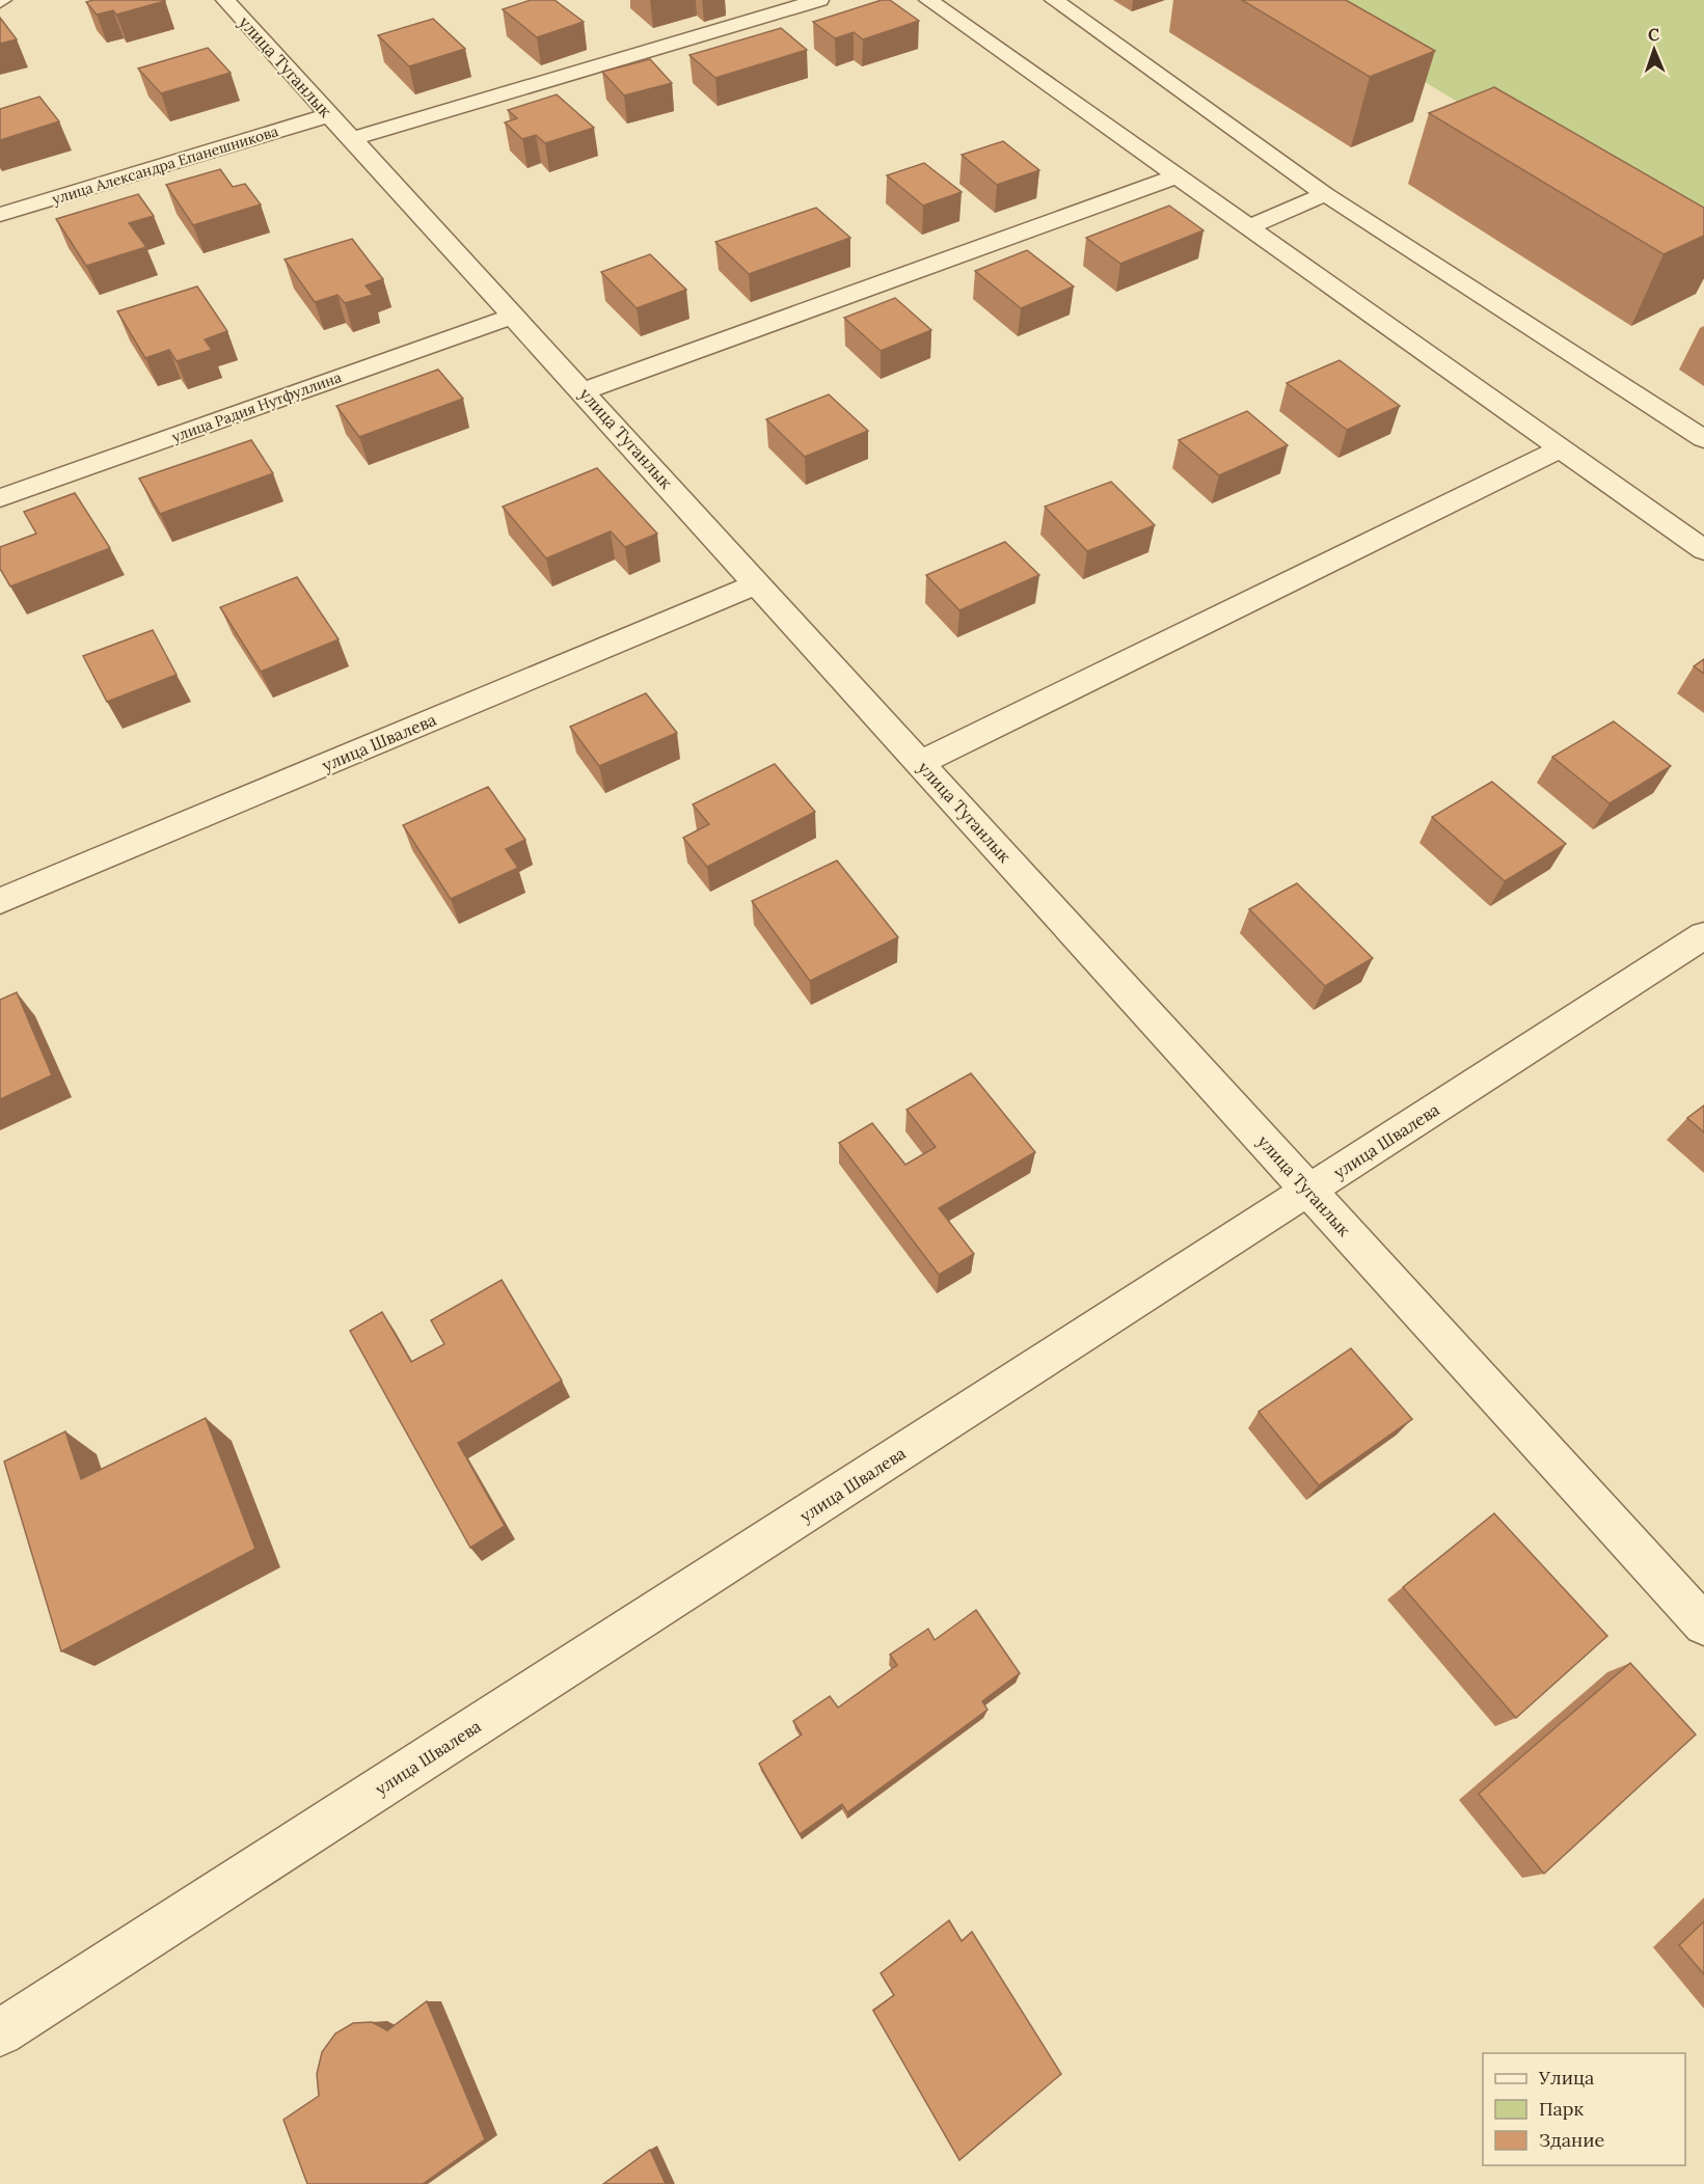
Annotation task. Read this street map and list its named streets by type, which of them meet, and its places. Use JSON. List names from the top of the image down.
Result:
{
  "streets": {
    "street": [
      "улица Туганлык",
      "улица Александра Епанешникова",
      "улица Радия Нутфуллина",
      "улица Швалева"
    ]
  },
  "crossings": [
    ["улица Туганлык", "улица Александра Епанешникова"],
    ["улица Туганлык", "улица Радия Нутфуллина"],
    ["улица Туганлык", "улица Швалева"]
  ],
  "legend": ["Улица", "Парк", "Здание"],
  "north": "top"
}
